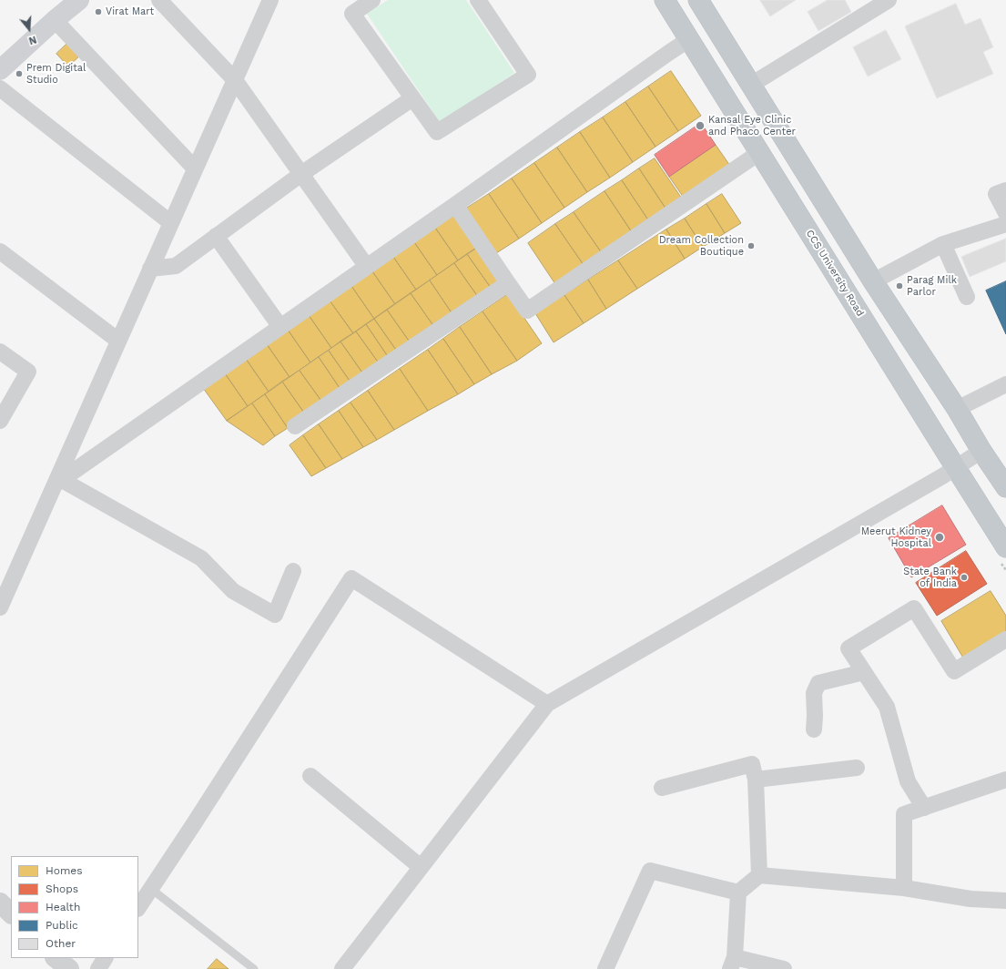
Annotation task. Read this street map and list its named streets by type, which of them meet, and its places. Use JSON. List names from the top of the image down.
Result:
{
  "streets": {
    "highway": ["CCS University Road"]
  },
  "places": [
    "Virat Mart",
    "Prem Digital Studio",
    "Kansal Eye Clinic and Phaco Center",
    "Dream Collection Boutique",
    "Parag Milk Parlor",
    "Meerut Kidney Hospital",
    "State Bank of India"
  ],
  "legend": [
    "Homes",
    "Shops",
    "Health",
    "Public",
    "Other"
  ],
  "north": "bottom"
}
